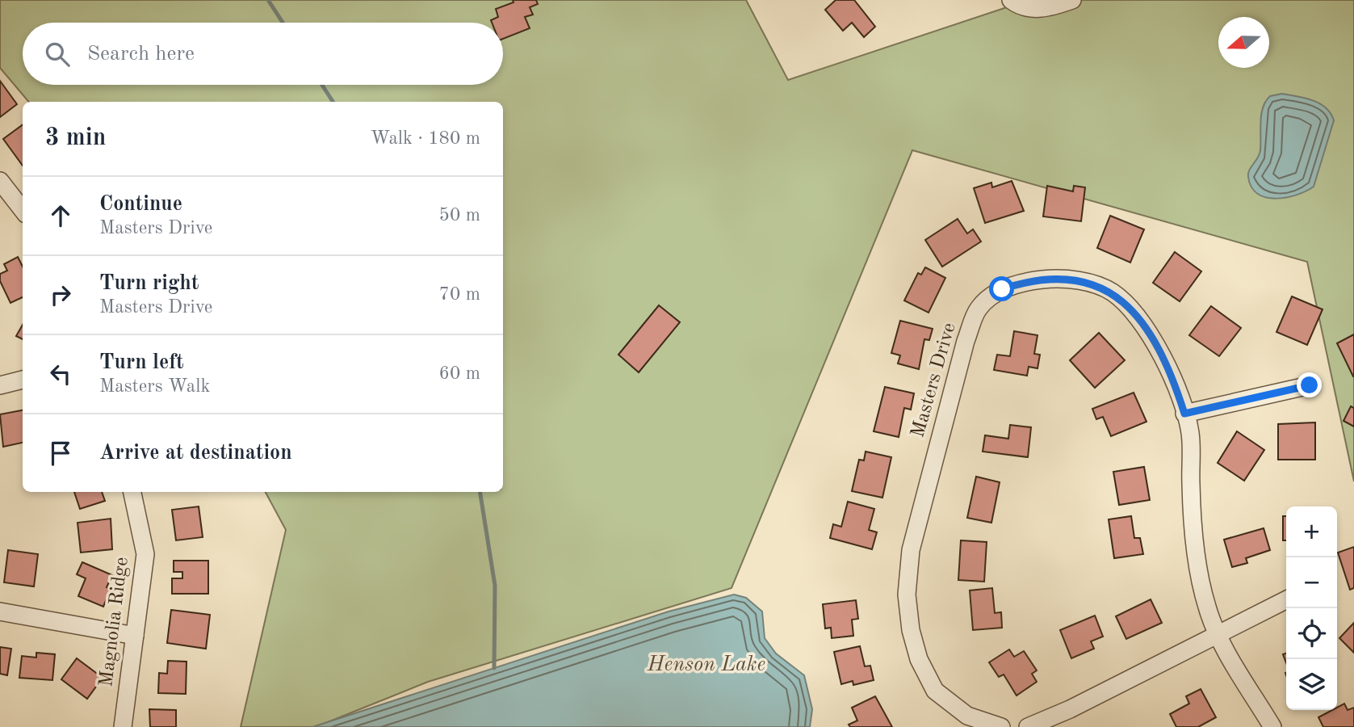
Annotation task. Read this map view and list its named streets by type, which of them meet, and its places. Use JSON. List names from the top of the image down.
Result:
{
  "streets": {
    "street": ["Masters Drive", "Magnolia Ridge"]
  },
  "water": ["Henson Lake"],
  "north": "left",
  "page": {
    "search": "Search here",
    "heading": ["3 min", "Walk · 180 m"],
    "list": [
      ["Continue", "Masters Drive", "50 m"],
      ["Turn right", "Masters Drive", "70 m"],
      ["Turn left", "Masters Walk", "60 m"],
      "Arrive at destination"
    ],
    "map_buttons": ["+", "−"]
  }
}
